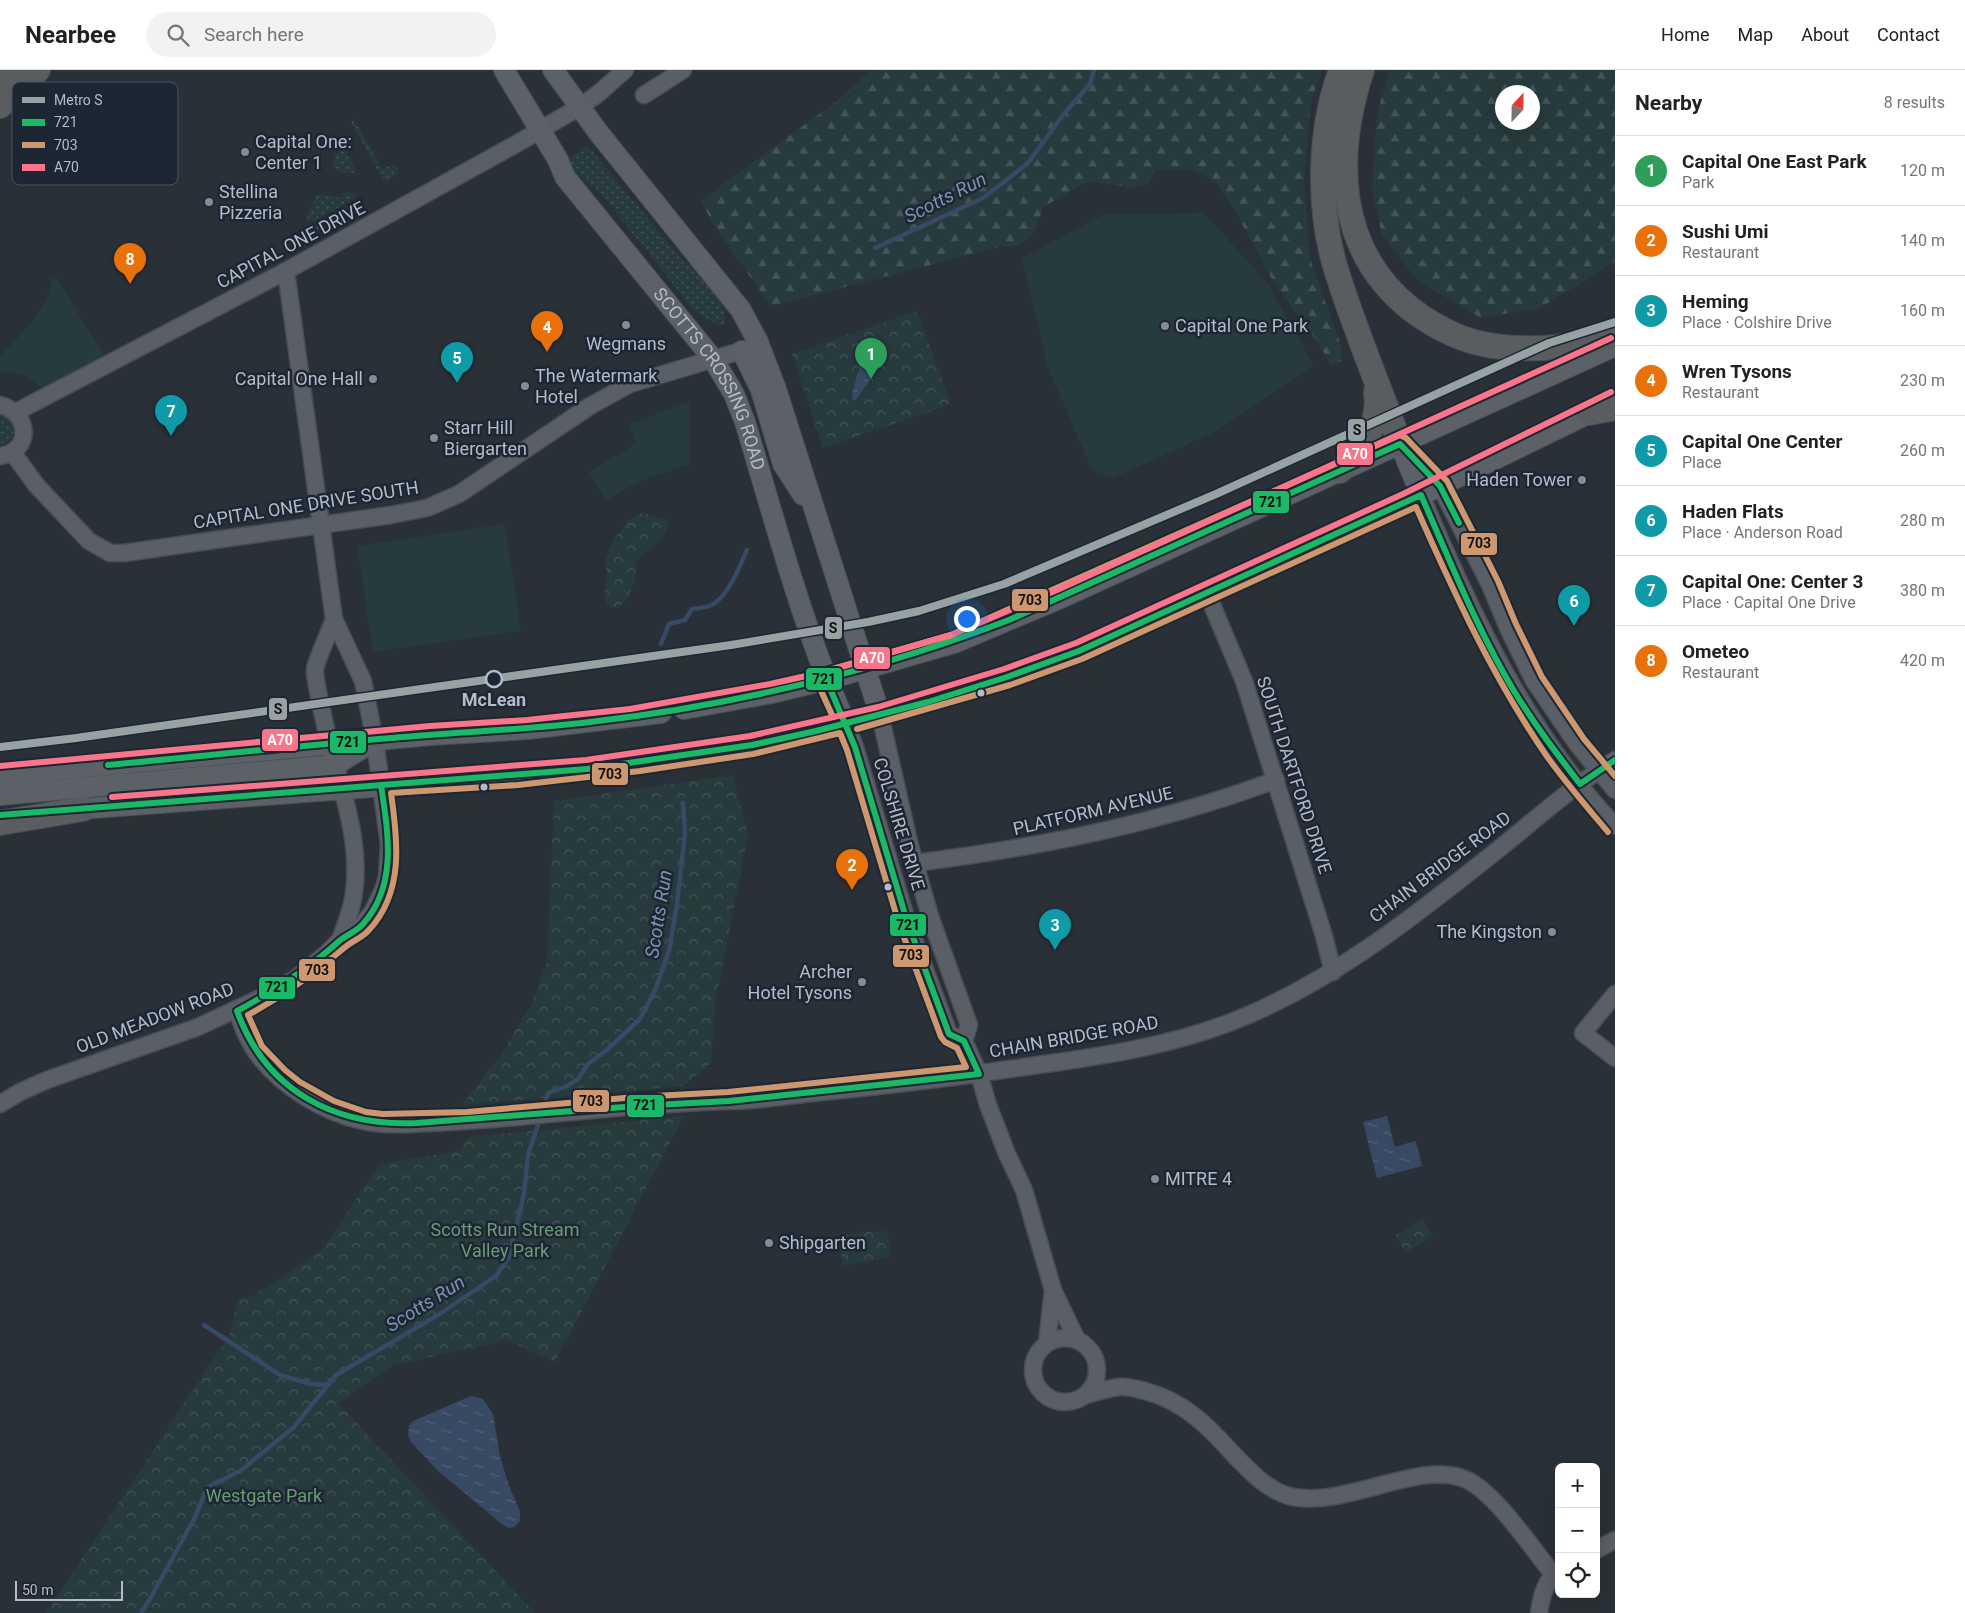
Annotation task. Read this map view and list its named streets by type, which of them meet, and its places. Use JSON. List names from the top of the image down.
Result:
{
  "streets": {
    "main road": ["SCOTTS CROSSING ROAD"],
    "street": [
      "CAPITAL ONE DRIVE",
      "CAPITAL ONE DRIVE SOUTH",
      "SOUTH DARTFORD DRIVE",
      "PLATFORM AVENUE",
      "COLSHIRE DRIVE",
      "CHAIN BRIDGE ROAD",
      "OLD MEADOW ROAD"
    ]
  },
  "crossings": [
    ["CAPITAL ONE DRIVE", "SCOTTS CROSSING ROAD"],
    ["SCOTTS CROSSING ROAD", "CAPITAL ONE DRIVE SOUTH"],
    ["SCOTTS CROSSING ROAD", "COLSHIRE DRIVE"],
    ["SOUTH DARTFORD DRIVE", "PLATFORM AVENUE"],
    ["SOUTH DARTFORD DRIVE", "CHAIN BRIDGE ROAD"],
    ["PLATFORM AVENUE", "COLSHIRE DRIVE"],
    ["COLSHIRE DRIVE", "CHAIN BRIDGE ROAD"],
    ["CHAIN BRIDGE ROAD", "OLD MEADOW ROAD"]
  ],
  "water": ["Scotts Run"],
  "parks": ["Scotts Run Stream Valley Park", "Westgate Park"],
  "places": [
    "Capital One: Center 1",
    "Stellina Pizzeria",
    "Wegmans",
    "Capital One Park",
    "Capital One Hall",
    "The Watermark Hotel",
    "Starr Hill Biergarten",
    "Haden Tower",
    "McLean",
    "The Kingston",
    "Archer Hotel Tysons",
    "MITRE 4",
    "Shipgarten"
  ],
  "lines": [
    "metro line S",
    "transit line A70",
    "transit line 703",
    "transit line 721"
  ],
  "legend": [
    "Metro S",
    "721",
    "703",
    "A70"
  ],
  "scale_bar": "50 m",
  "north": "top",
  "page": {
    "header": "Nearbee",
    "search": "Search here",
    "nav": [
      "Home",
      "Map",
      "About",
      "Contact"
    ],
    "heading": ["Nearby", "8 results"],
    "list": [
      {
        "mark": "1",
        "name": "Capital One East Park",
        "note": "Park",
        "value": "120 m"
      },
      {
        "mark": "2",
        "name": "Sushi Umi",
        "note": "Restaurant",
        "value": "140 m"
      },
      {
        "mark": "3",
        "name": "Heming",
        "note": "Place · Colshire Drive",
        "value": "160 m"
      },
      {
        "mark": "4",
        "name": "Wren Tysons",
        "note": "Restaurant",
        "value": "230 m"
      },
      {
        "mark": "5",
        "name": "Capital One Center",
        "note": "Place",
        "value": "260 m"
      },
      {
        "mark": "6",
        "name": "Haden Flats",
        "note": "Place · Anderson Road",
        "value": "280 m"
      },
      {
        "mark": "7",
        "name": "Capital One: Center 3",
        "note": "Place · Capital One Drive",
        "value": "380 m"
      },
      {
        "mark": "8",
        "name": "Ometeo",
        "note": "Restaurant",
        "value": "420 m"
      }
    ],
    "pins": [
      "8",
      "4",
      "1",
      "5",
      "7",
      "6",
      "2",
      "3"
    ],
    "map_buttons": ["+", "−"],
    "scale": "50 m"
  }
}
